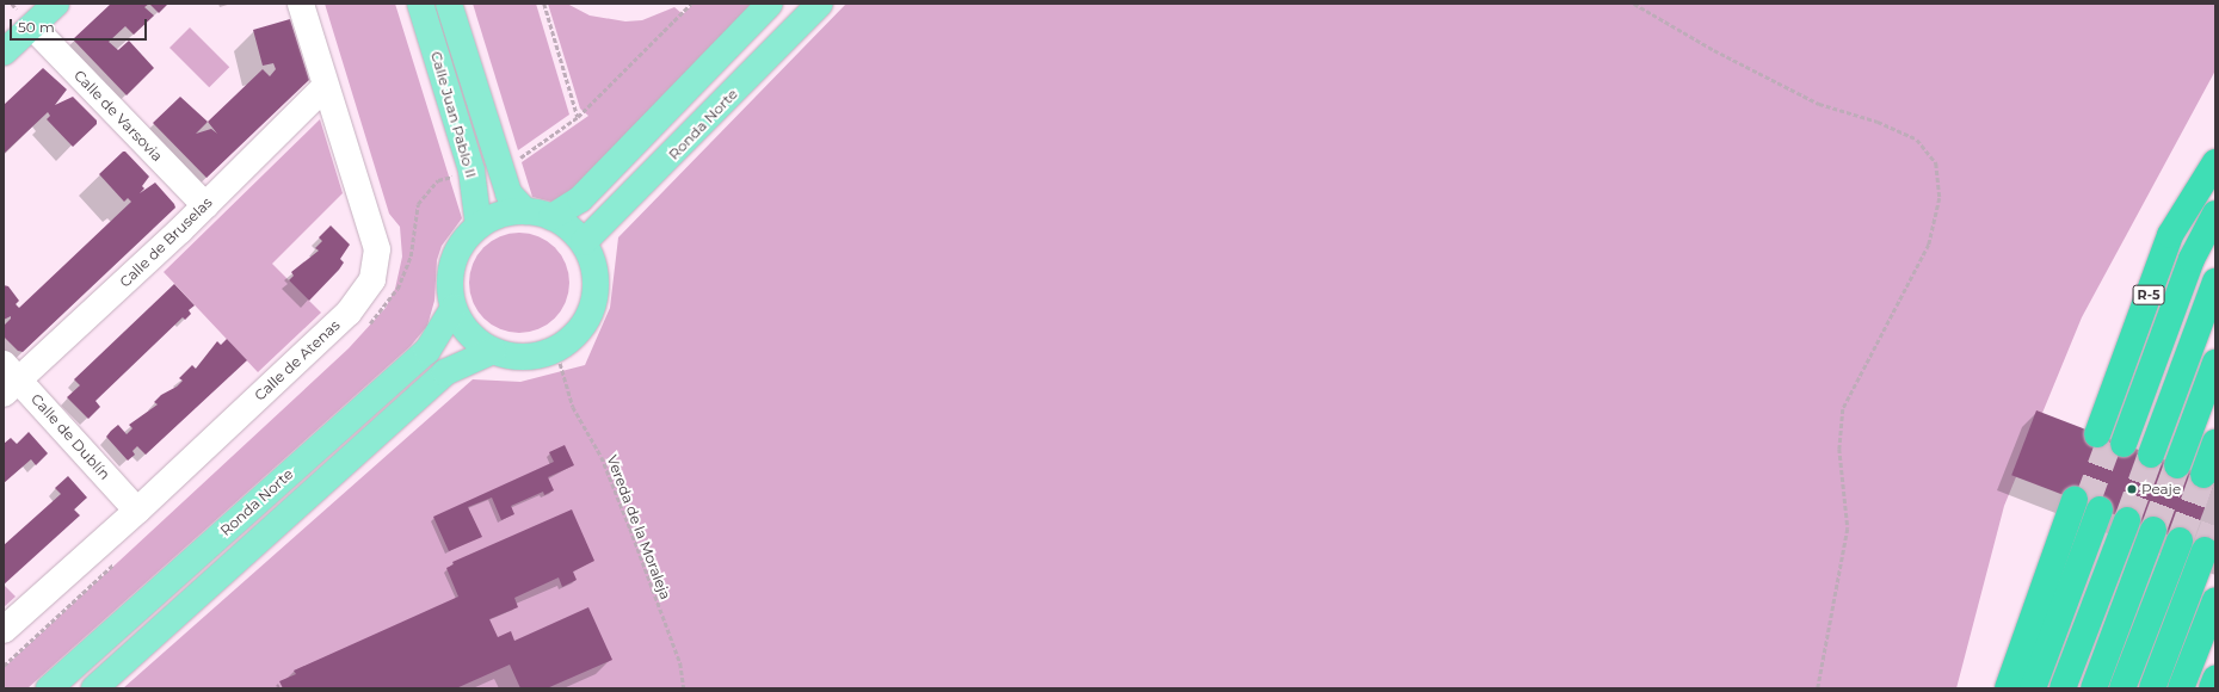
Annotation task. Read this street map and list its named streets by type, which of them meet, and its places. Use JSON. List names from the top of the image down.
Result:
{
  "streets": {
    "highway": ["R-5"],
    "main road": ["Calle Juan Pablo II", "Ronda Norte"],
    "street": [
      "Calle de Varsovia",
      "Calle de Bruselas",
      "Calle de Atenas",
      "Calle de Dublín"
    ],
    "path": ["Vereda de la Moraleja"]
  },
  "crossings": [
    ["Calle Juan Pablo II", "Ronda Norte"],
    ["Calle Juan Pablo II", "Vereda de la Moraleja"],
    ["Calle de Varsovia", "Calle de Bruselas"],
    ["Ronda Norte", "Vereda de la Moraleja"],
    ["Calle de Bruselas", "Calle de Atenas"],
    ["Calle de Bruselas", "Calle de Dublín"],
    ["Calle de Atenas", "Calle de Dublín"]
  ],
  "places": ["Peaje"],
  "scale_bar": "50 m"
}
